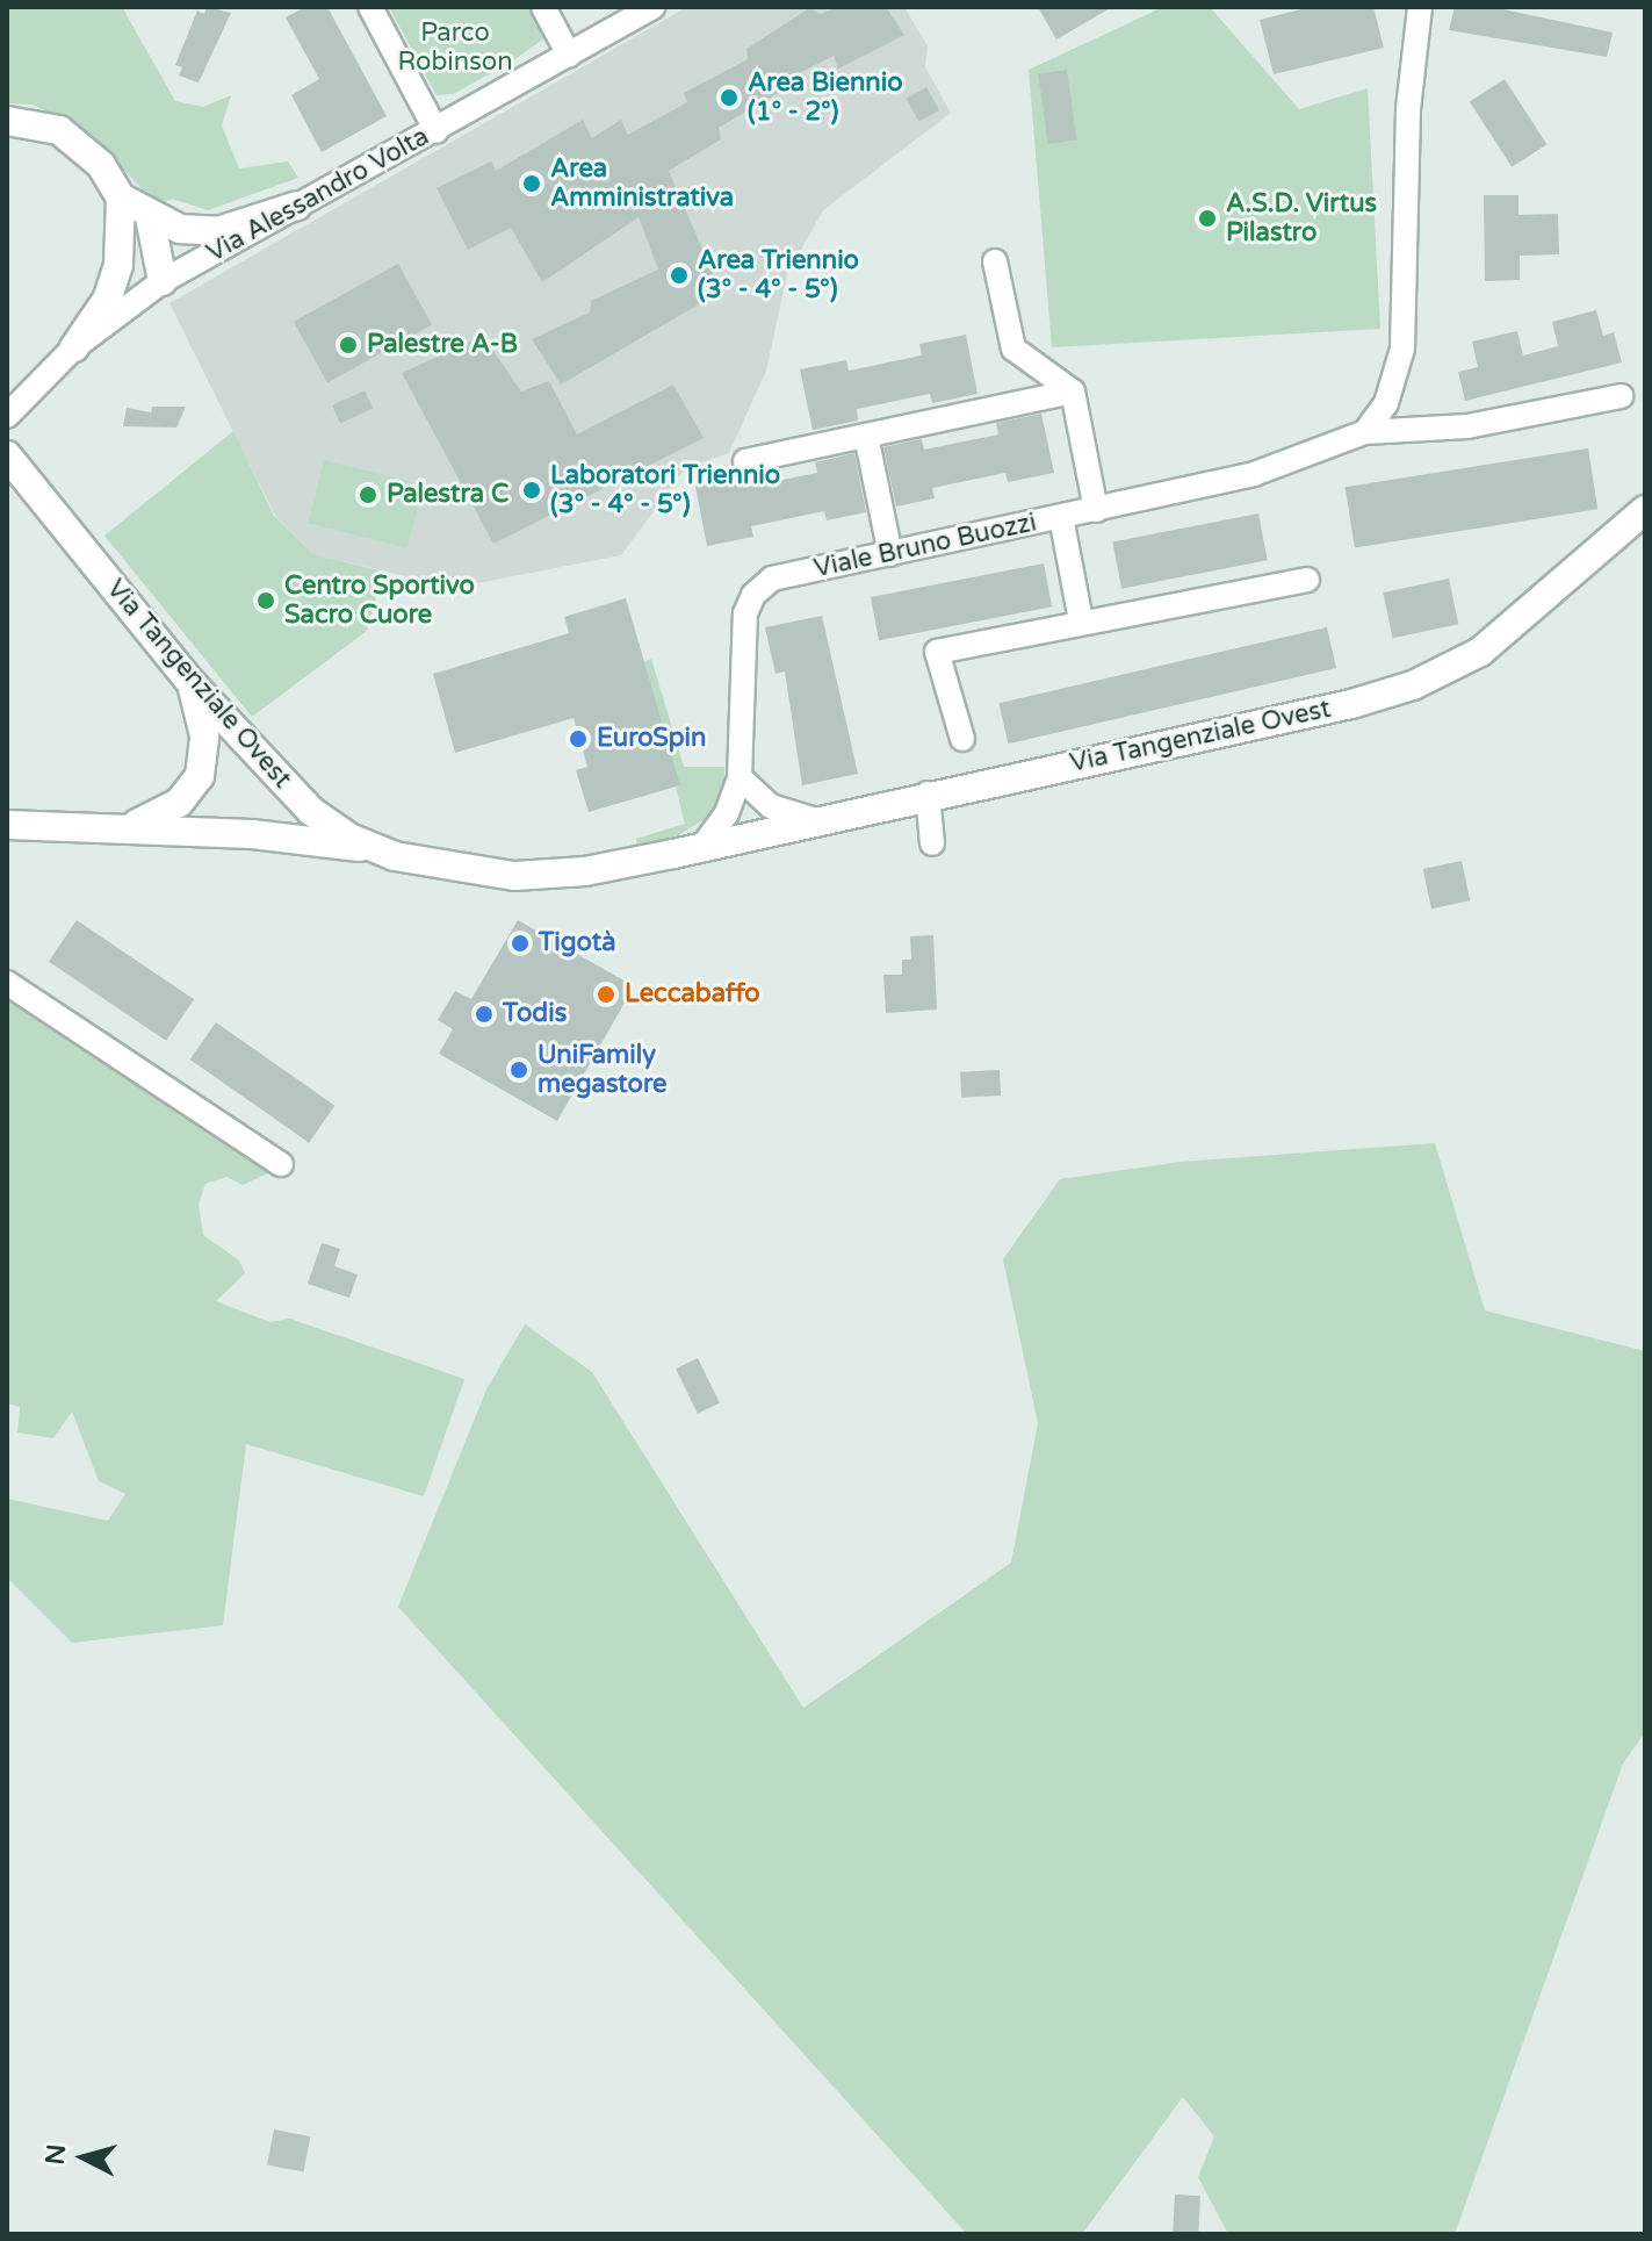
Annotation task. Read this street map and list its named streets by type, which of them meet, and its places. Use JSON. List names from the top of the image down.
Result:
{
  "streets": {
    "main road": ["Via Tangenziale Ovest"],
    "street": ["Via Alessandro Volta", "Viale Bruno Buozzi"]
  },
  "parks": ["Parco Robinson"],
  "places": [
    "Area Biennio (1° - 2°)",
    "Area Amministrativa",
    "A.S.D. Virtus Pilastro",
    "Area Triennio (3° - 4° - 5°)",
    "Palestre A-B",
    "Laboratori Triennio (3° - 4° - 5°)",
    "Palestra C",
    "Centro Sportivo Sacro Cuore",
    "EuroSpin",
    "Tigotà",
    "Leccabaffo",
    "Todis",
    "UniFamily megastore"
  ],
  "north": "left"
}
